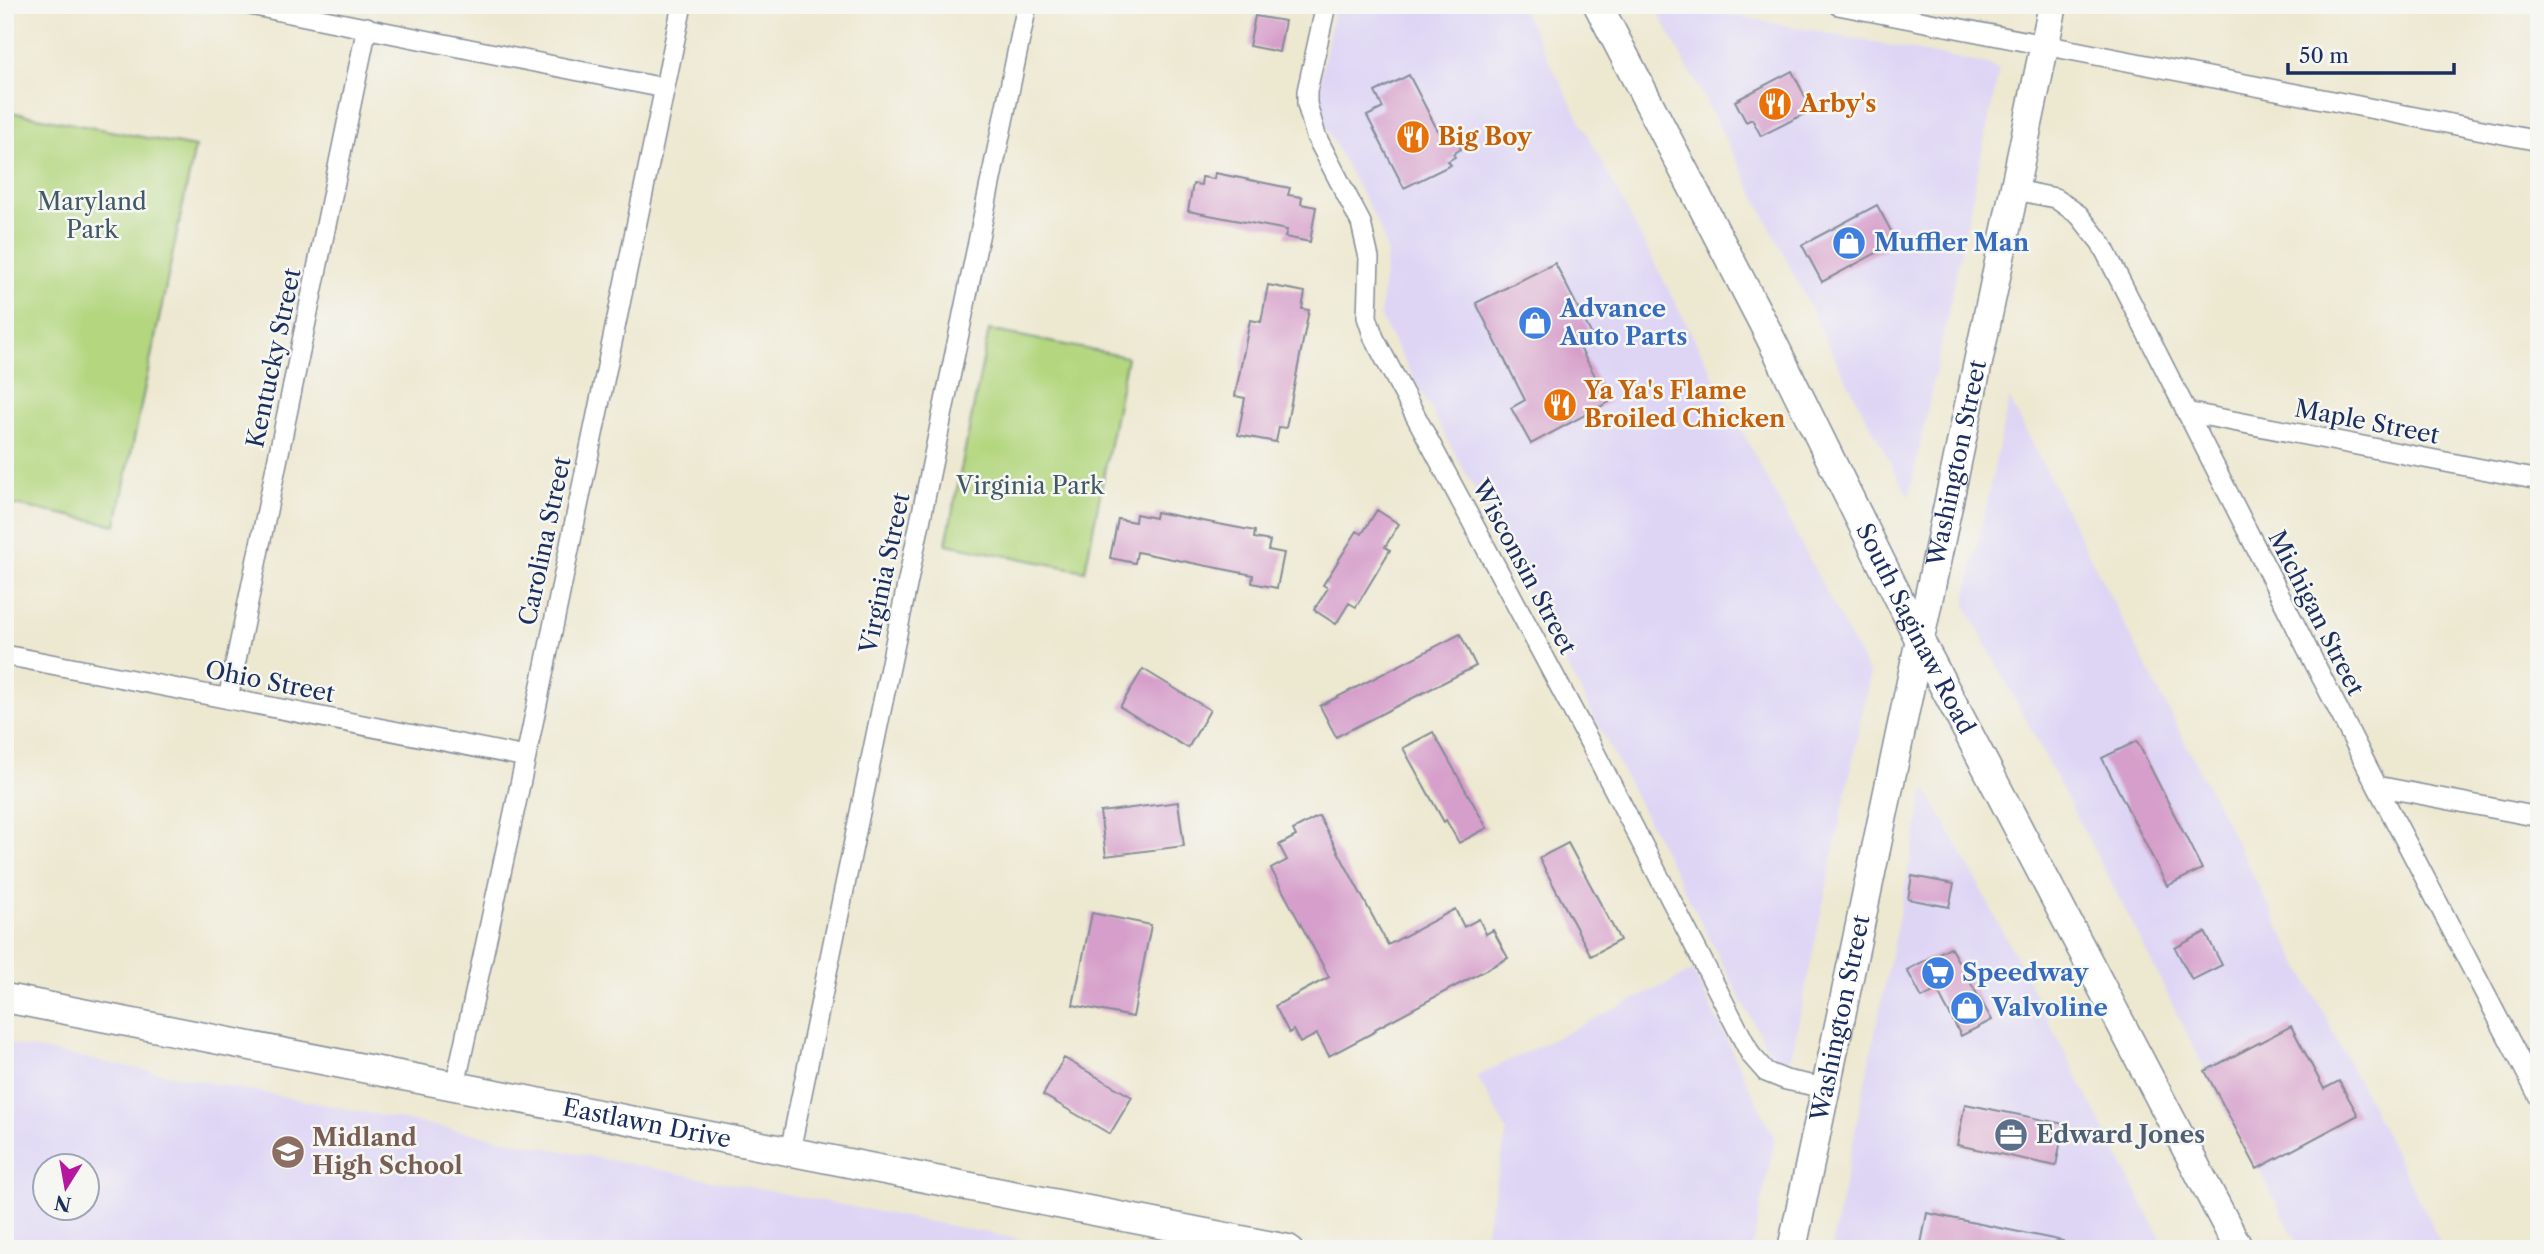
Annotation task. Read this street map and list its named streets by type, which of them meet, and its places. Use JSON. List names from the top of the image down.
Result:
{
  "streets": {
    "street": [
      "Kentucky Street",
      "Maple Street",
      "Washington Street",
      "Carolina Street",
      "Wisconsin Street",
      "Virginia Street",
      "Michigan Street",
      "South Saginaw Road",
      "Ohio Street",
      "Eastlawn Drive"
    ]
  },
  "crossings": [
    ["Kentucky Street", "Ohio Street"],
    ["Maple Street", "Michigan Street"],
    ["Washington Street", "Wisconsin Street"],
    ["Washington Street", "Michigan Street"],
    ["Washington Street", "South Saginaw Road"],
    ["Carolina Street", "Ohio Street"],
    ["Carolina Street", "Eastlawn Drive"],
    ["Virginia Street", "Eastlawn Drive"]
  ],
  "parks": ["Maryland Park", "Virginia Park"],
  "places": {
    "restaurant": ["Arby's", "Big Boy", "Ya Ya's Flame Broiled Chicken"],
    "shop": ["Muffler Man", "Advance Auto Parts", "Valvoline"],
    "supermarket": ["Speedway"],
    "office": ["Edward Jones"],
    "school or university": ["Midland High School"]
  },
  "scale_bar": "50 m",
  "north": "bottom"
}
